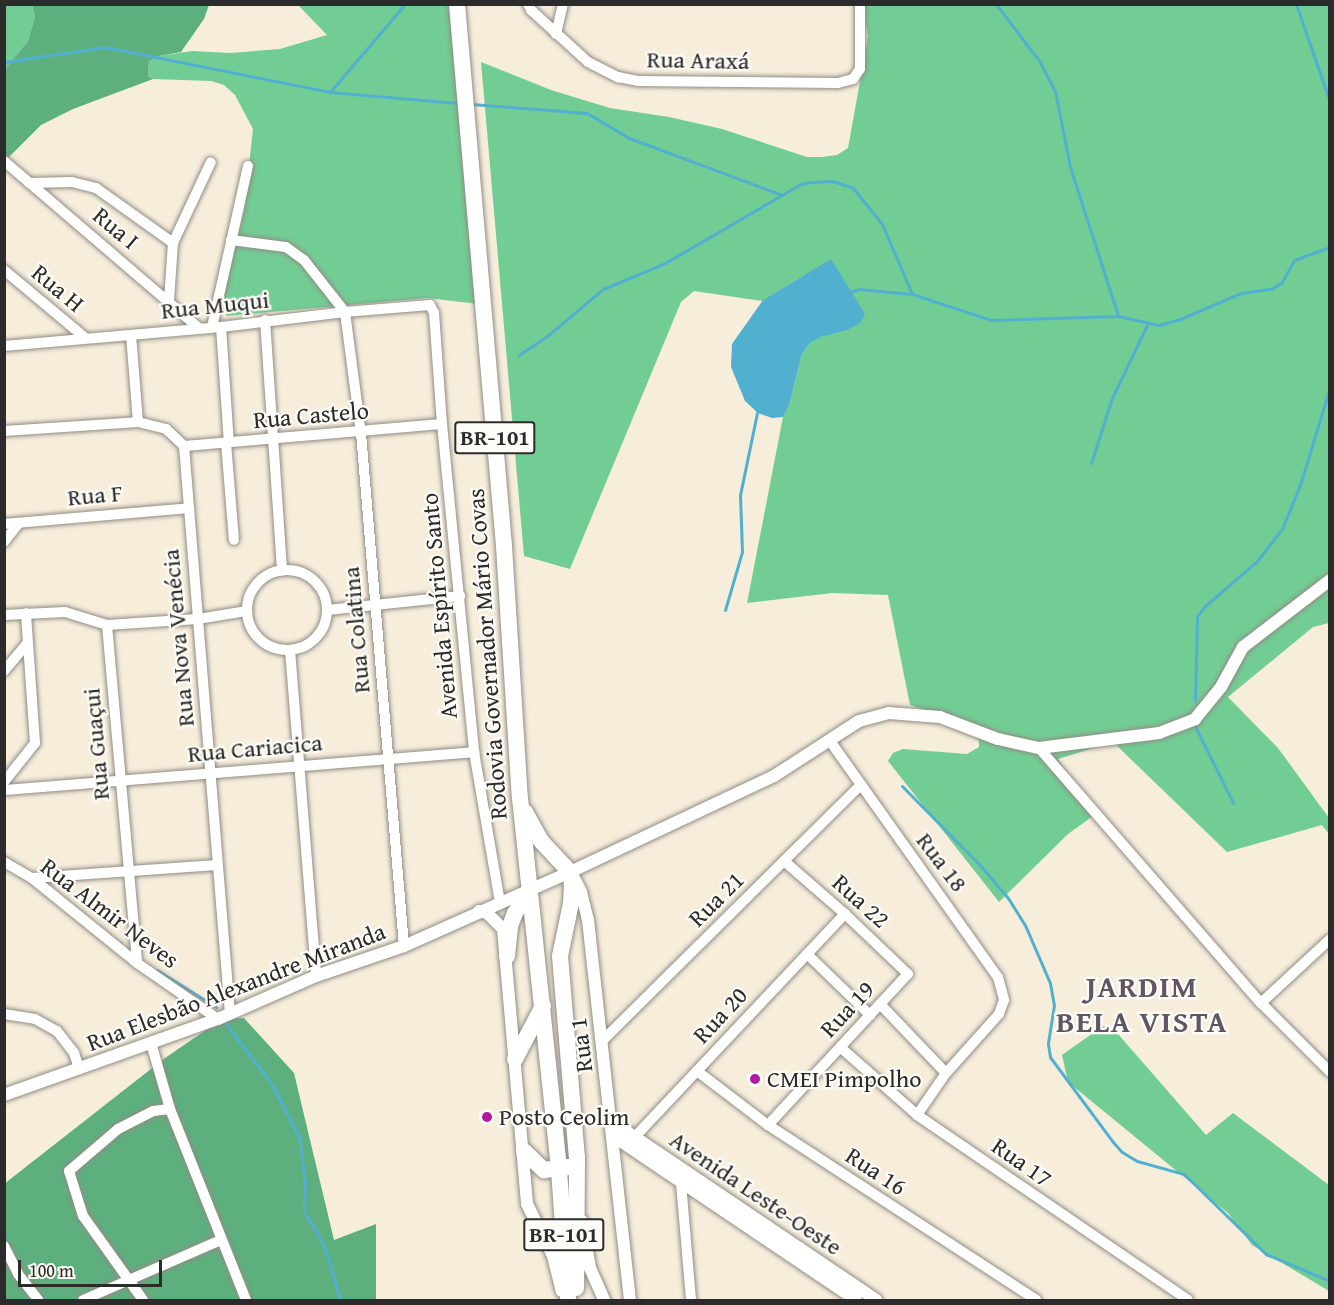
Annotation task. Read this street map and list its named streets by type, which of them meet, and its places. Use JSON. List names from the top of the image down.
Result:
{
  "streets": {
    "main road": ["BR-101", "Rodovia Governador Mário Covas"],
    "street": [
      "Rua Araxá",
      "Rua I",
      "Rua H",
      "Rua Muqui",
      "Rua Castelo",
      "Rua F",
      "Avenida Espírito Santo",
      "Rua Colatina",
      "Rua Nova Venécia",
      "Rua Guaçui",
      "Rua Cariacica",
      "Rua 18",
      "Rua 21",
      "Rua 22",
      "Rua Almir Neves",
      "Rua Elesbão Alexandre Miranda",
      "Rua 19",
      "Rua 20",
      "Rua 1",
      "Rua 17",
      "Rua 16",
      "Avenida Leste-Oeste"
    ]
  },
  "crossings": [
    ["Rua I", "Rua Muqui"],
    ["Rua H", "Rua Muqui"],
    ["Rua Muqui", "Avenida Espírito Santo"],
    ["Rua Muqui", "Rua Colatina"],
    ["Rua Castelo", "Avenida Espírito Santo"],
    ["Rua Castelo", "Rua Colatina"],
    ["Rua Castelo", "Rua Nova Venécia"],
    ["Rua F", "Rua Nova Venécia"],
    ["Avenida Espírito Santo", "Rua Cariacica"],
    ["Avenida Espírito Santo", "Rua Elesbão Alexandre Miranda"],
    ["Rua Colatina", "Rua Cariacica"],
    ["Rua Colatina", "Rua Elesbão Alexandre Miranda"],
    ["Rua Nova Venécia", "Rua Cariacica"],
    ["Rua Nova Venécia", "Rua Almir Neves"],
    ["Rua Nova Venécia", "Rua Elesbão Alexandre Miranda"],
    ["Rodovia Governador Mário Covas", "Rua Elesbão Alexandre Miranda"],
    ["Rua Guaçui", "Rua Cariacica"],
    ["Rua Guaçui", "Rua Almir Neves"],
    ["Rua 18", "Rua 21"],
    ["Rua 18", "Rua Elesbão Alexandre Miranda"],
    ["Rua 21", "Rua 22"],
    ["Rua 21", "Rua 1"],
    ["Rua 22", "Rua 19"],
    ["Rua 22", "Rua 20"],
    ["Rua Almir Neves", "Rua Elesbão Alexandre Miranda"],
    ["Rua Elesbão Alexandre Miranda", "Rua 1"],
    ["Rua 19", "Rua 17"],
    ["Rua 19", "Rua 16"],
    ["Rua 20", "Rua 16"],
    ["Rua 20", "Avenida Leste-Oeste"],
    ["Rua 1", "Avenida Leste-Oeste"]
  ],
  "districts": ["JARDIM BELA VISTA"],
  "places": ["CMEI Pimpolho", "Posto Ceolim"],
  "scale_bar": "100 m"
}
